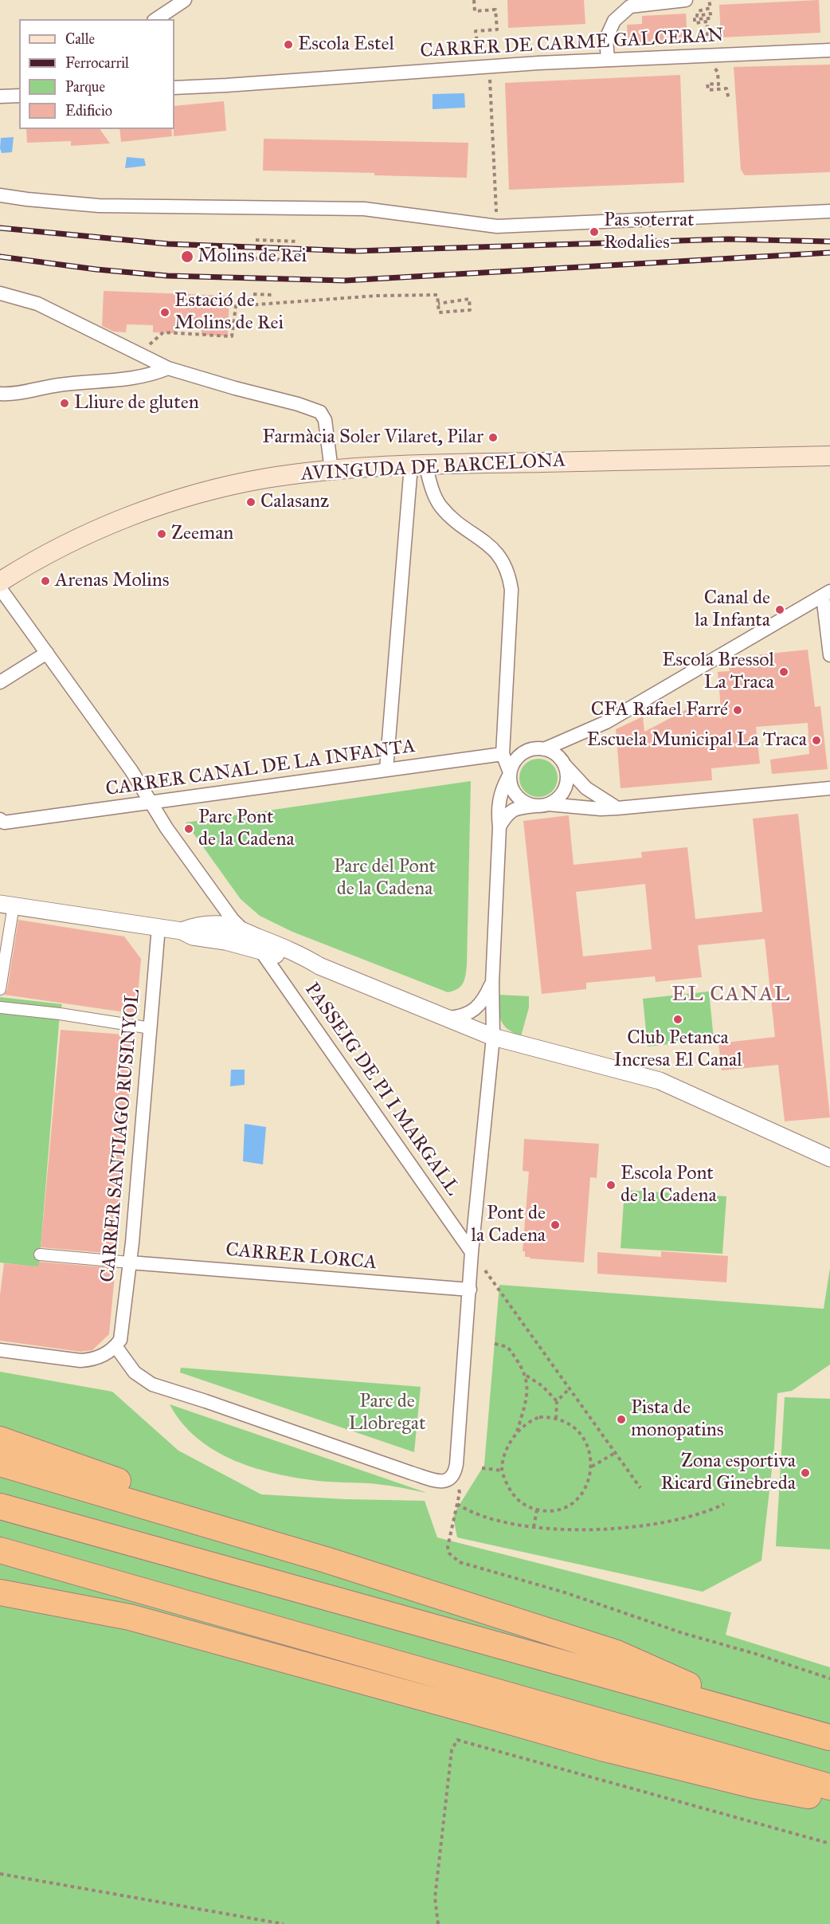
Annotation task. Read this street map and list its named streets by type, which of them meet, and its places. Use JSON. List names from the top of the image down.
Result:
{
  "streets": {
    "main road": ["AVINGUDA DE BARCELONA"],
    "street": [
      "CARRER DE CARME GALCERAN",
      "CARRER CANAL DE LA INFANTA",
      "PASSEIG DE PI I MARGALL",
      "CARRER SANTIAGO RUSINYOL",
      "CARRER LORCA"
    ]
  },
  "crossings": [
    ["CARRER SANTIAGO RUSINYOL", "CARRER LORCA"]
  ],
  "districts": ["EL CANAL"],
  "parks": ["Parc del Pont de la Cadena", "Parc de Llobregat"],
  "places": [
    "Escola Estel",
    "Pas soterrat Rodalies",
    "Molins de Rei",
    "Estació de Molins de Rei",
    "Lliure de gluten",
    "Farmàcia Soler Vilaret, Pilar",
    "Calasanz",
    "Zeeman",
    "Arenas Molins",
    "Canal de la Infanta",
    "Escola Bressol La Traca",
    "CFA Rafael Farré",
    "Escuela Municipal La Traca",
    "Parc Pont de la Cadena",
    "Club Petanca Incresa El Canal",
    "Escola Pont de la Cadena",
    "Pont de la Cadena",
    "Pista de monopatins",
    "Zona esportiva Ricard Ginebreda"
  ],
  "legend": [
    "Calle",
    "Ferrocarril",
    "Parque",
    "Edificio"
  ]
}
